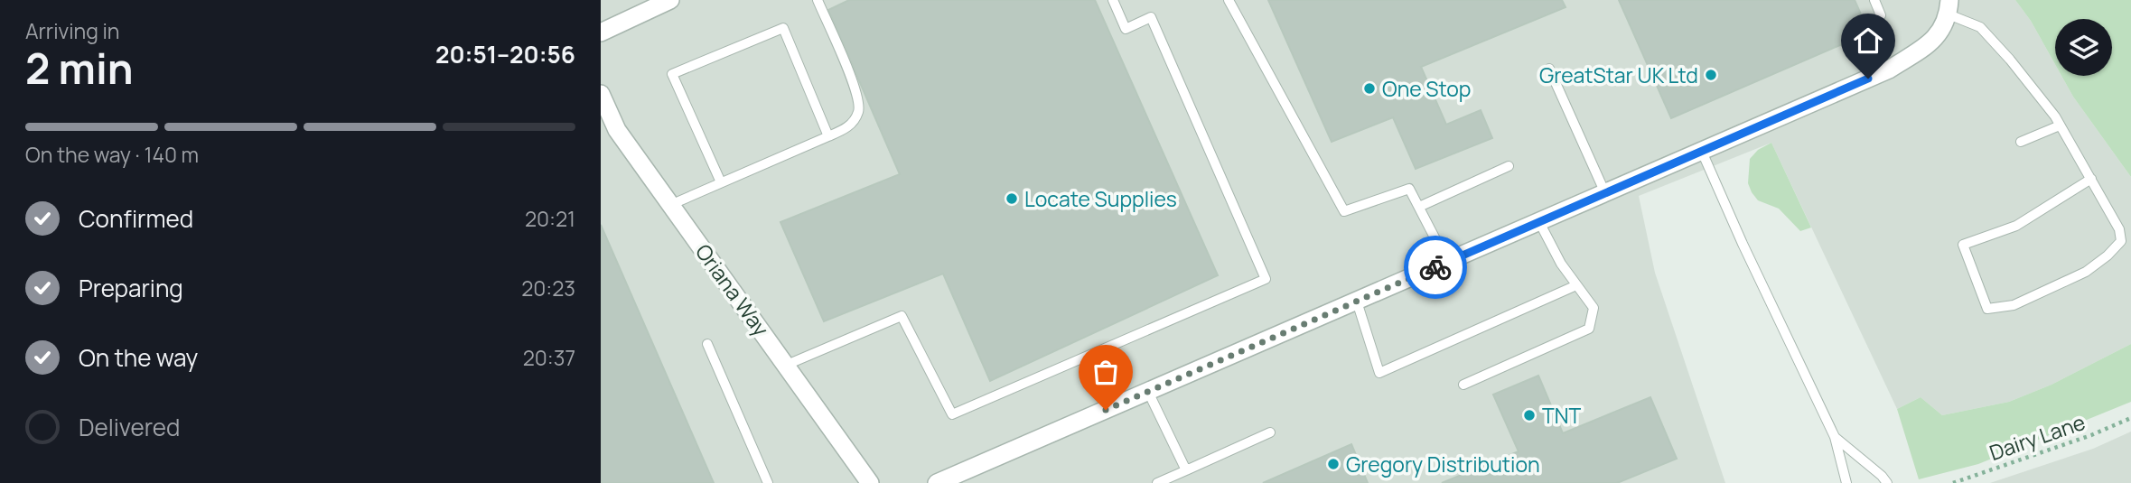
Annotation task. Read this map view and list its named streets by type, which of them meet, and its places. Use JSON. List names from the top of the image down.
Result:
{
  "streets": {
    "street": ["Oriana Way"],
    "path": ["Dairy Lane"]
  },
  "places": [
    "GreatStar UK Ltd",
    "One Stop",
    "Locate Supplies",
    "TNT",
    "Gregory Distribution"
  ],
  "page": {
    "heading": ["2 min", "Arriving in", "20:51–20:56"],
    "bar": "On the way · 140 m",
    "list": [
      ["Confirmed", "20:21"],
      ["Preparing", "20:23"],
      ["On the way", "20:37"],
      "Delivered"
    ]
  }
}
